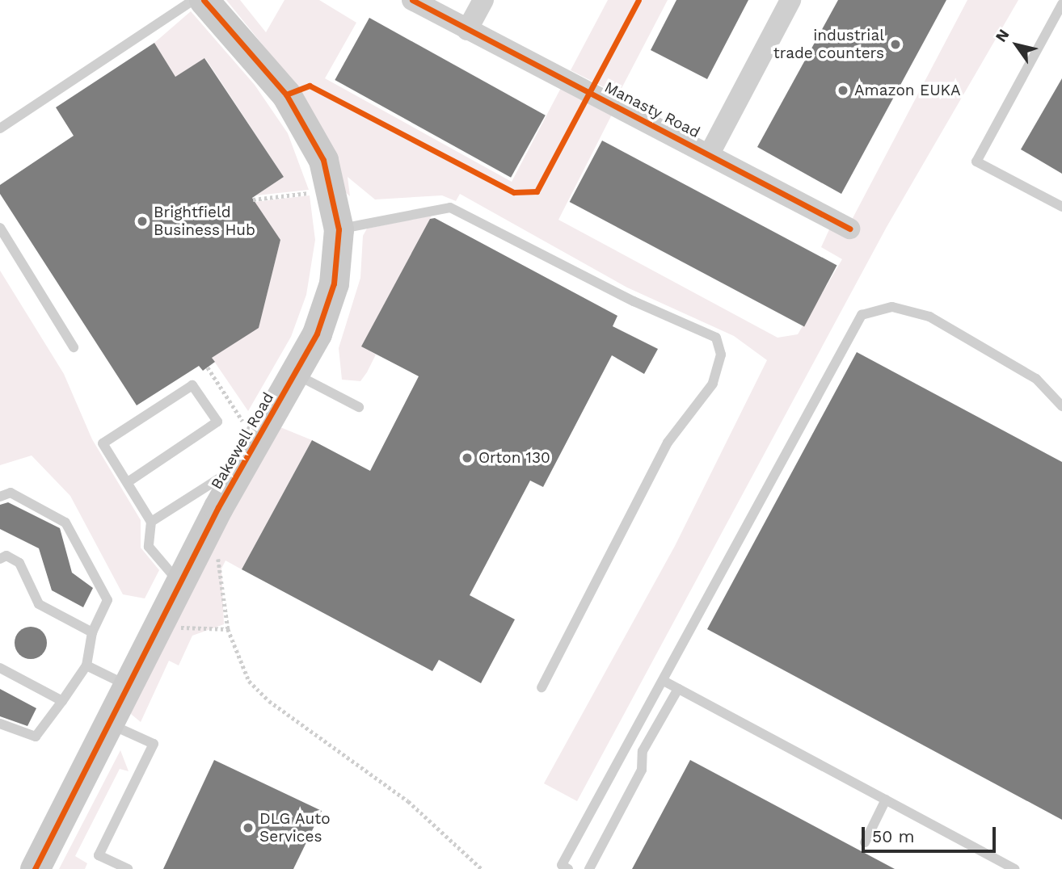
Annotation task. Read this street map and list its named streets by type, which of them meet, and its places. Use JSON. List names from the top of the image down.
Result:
{
  "streets": {
    "street": ["Manasty Road", "Bakewell Road"]
  },
  "places": [
    "industrial trade counters",
    "Amazon EUKA",
    "Brightfield Business Hub",
    "Orton 130",
    "DLG Auto Services"
  ],
  "scale_bar": "50 m",
  "north": "top left"
}
